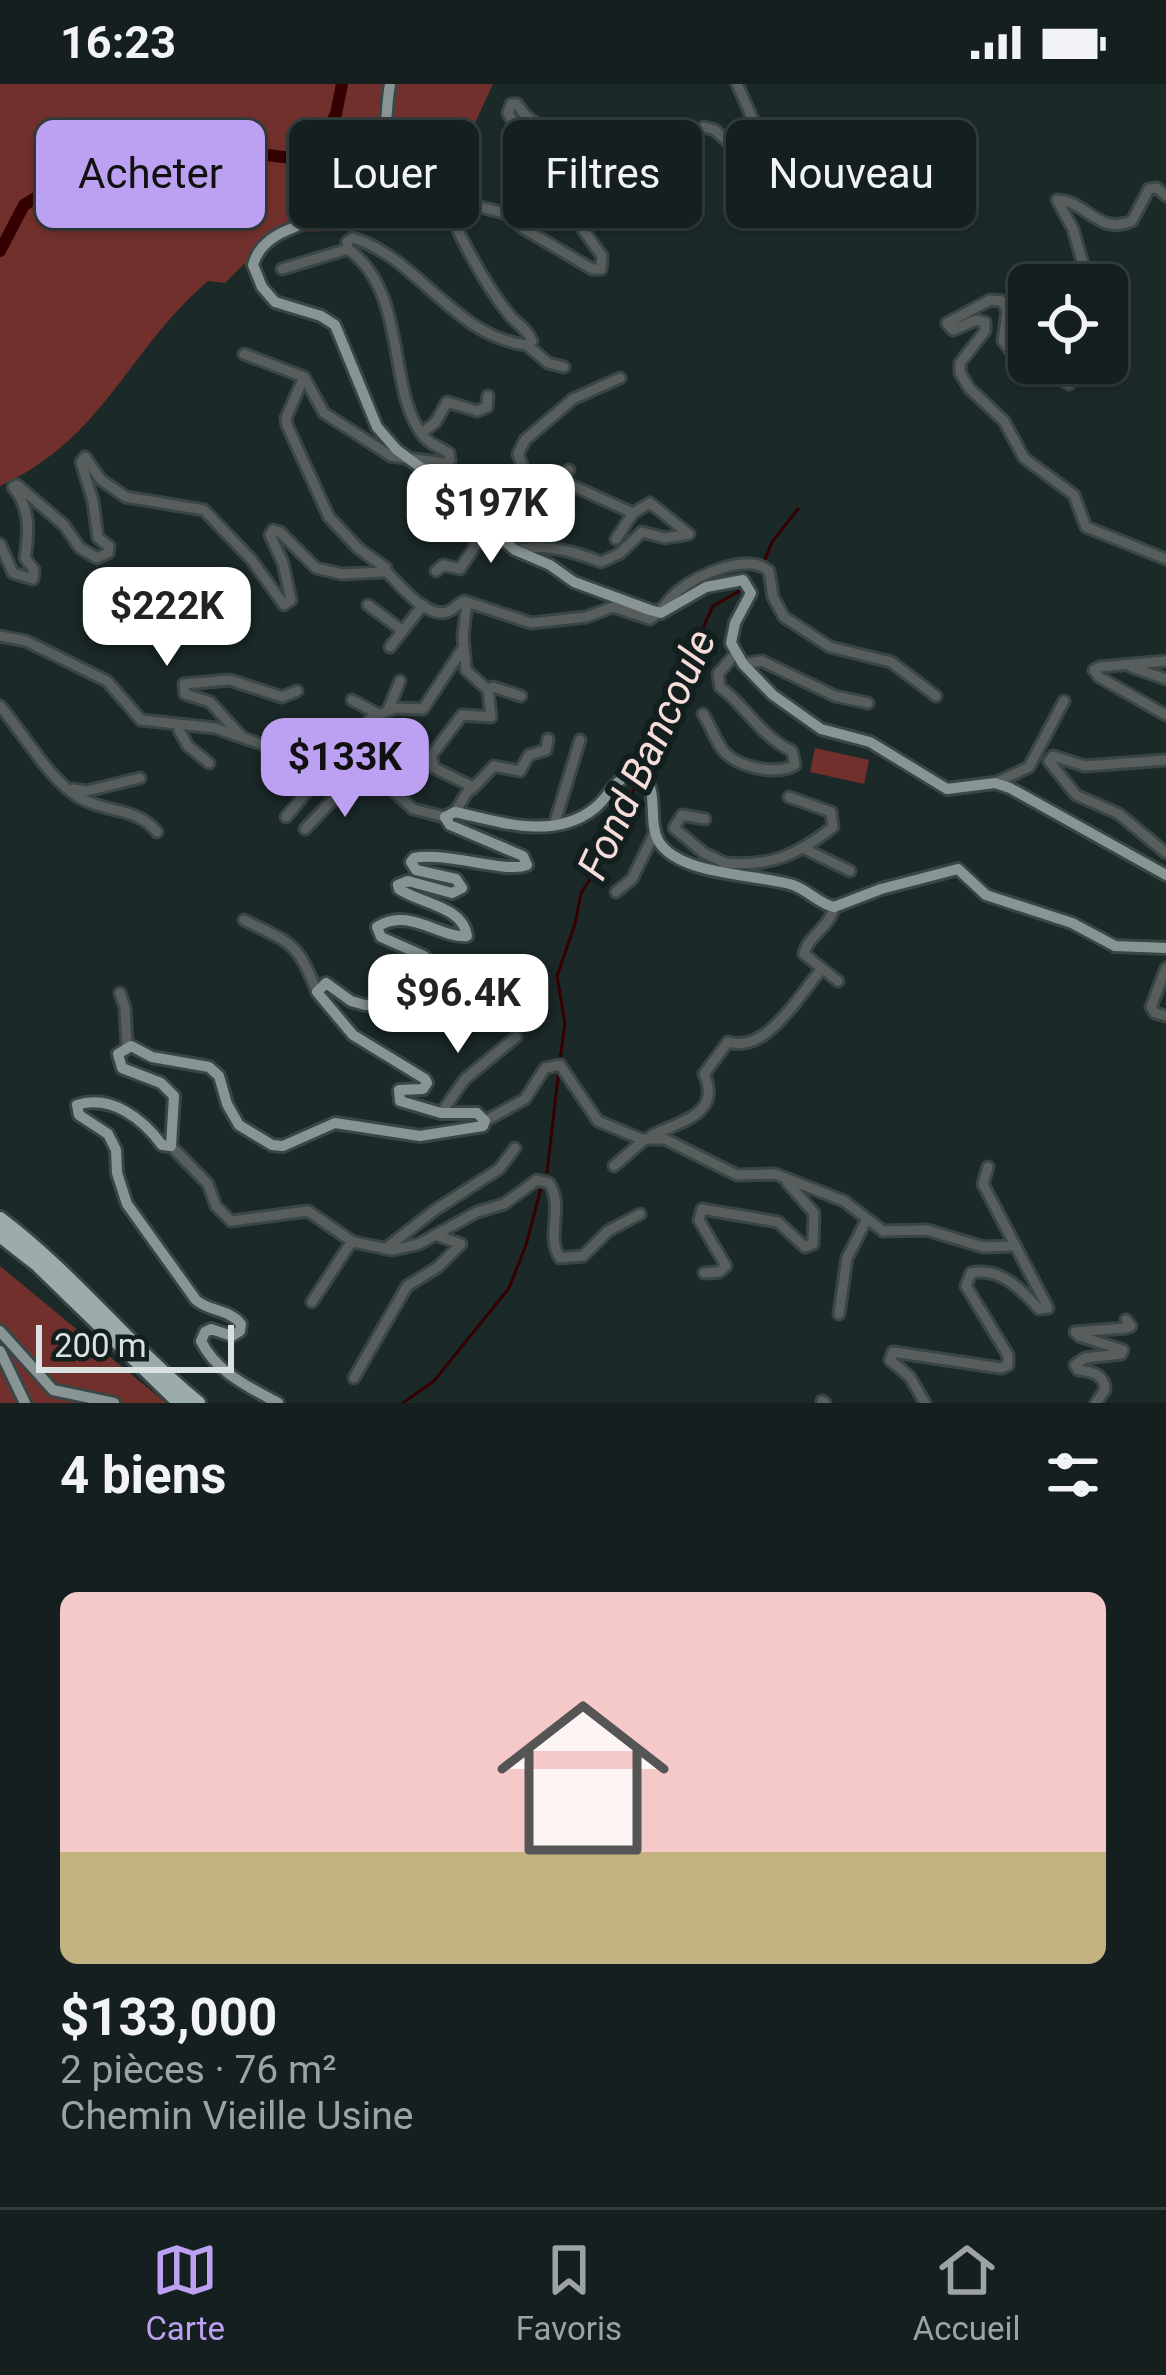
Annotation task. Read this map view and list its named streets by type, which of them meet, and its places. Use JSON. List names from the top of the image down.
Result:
{
  "water": ["Fond Bancoule"],
  "scale_bar": "200 m",
  "page": {
    "status": "16:23",
    "chip": [
      "Acheter",
      "Louer",
      "Filtres",
      "Nouveau"
    ],
    "price": [
      "$197K",
      "$222K",
      "$133K",
      "$96.4K"
    ],
    "scale": "200 m",
    "heading": "4 biens",
    "list": [
      {
        "name": "$133,000",
        "note": "2 pièces · 76 m² · Chemin Vieille Usine"
      }
    ],
    "tabs": ["Carte", "Favoris", "Accueil"]
  }
}
